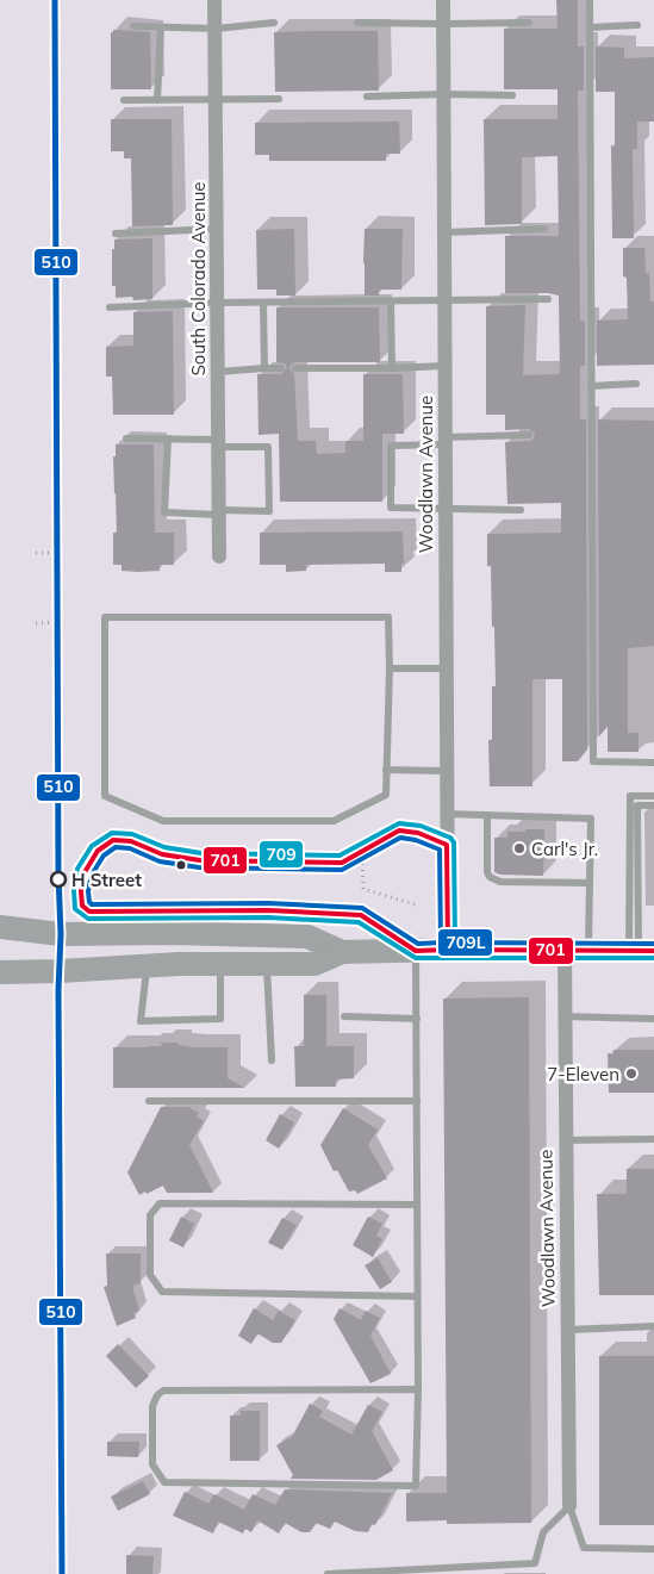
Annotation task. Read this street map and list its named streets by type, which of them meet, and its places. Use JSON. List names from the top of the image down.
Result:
{
  "streets": {
    "street": ["South Colorado Avenue", "Woodlawn Avenue"]
  },
  "places": ["Carl's Jr.", "H Street", "7-Eleven"],
  "lines": [
    "transit line 510",
    "transit line 709",
    "transit line 701",
    "transit line 709L"
  ]
}
